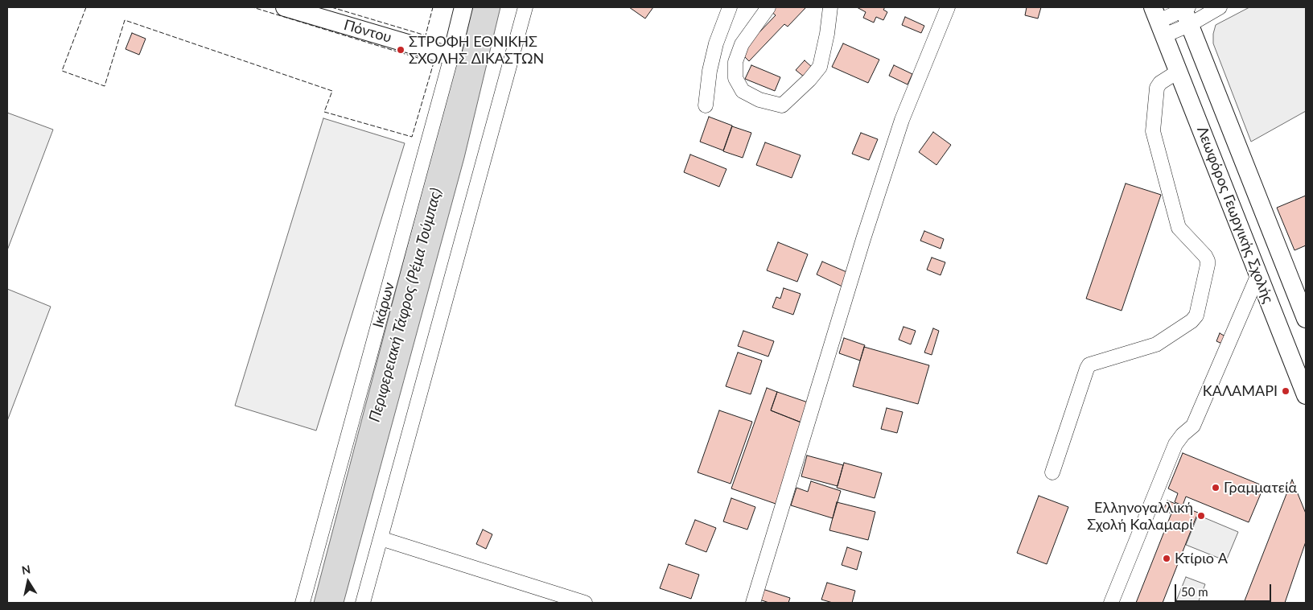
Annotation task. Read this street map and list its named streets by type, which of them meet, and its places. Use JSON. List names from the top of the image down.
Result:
{
  "streets": {
    "main road": ["Πόντου", "Λεωφόρος Γεωργικής Σχολής", "Ικάρων"]
  },
  "crossings": [
    ["Πόντου", "Ικάρων"]
  ],
  "water": ["Περιφερειακή Τάφρος (Ρέμα Τούμπας)"],
  "places": [
    "ΣΤΡΟΦΗ ΕΘΝΙΚΗΣ ΣΧΟΛΗΣ ΔΙΚΑΣΤΩΝ",
    "ΚΑΛΑΜΑΡΙ",
    "Γραμματεία",
    "Ελληνογαλλική Σχολή Καλαμαρί",
    "Κτίριο Α"
  ],
  "scale_bar": "50 m",
  "north": "top"
}
